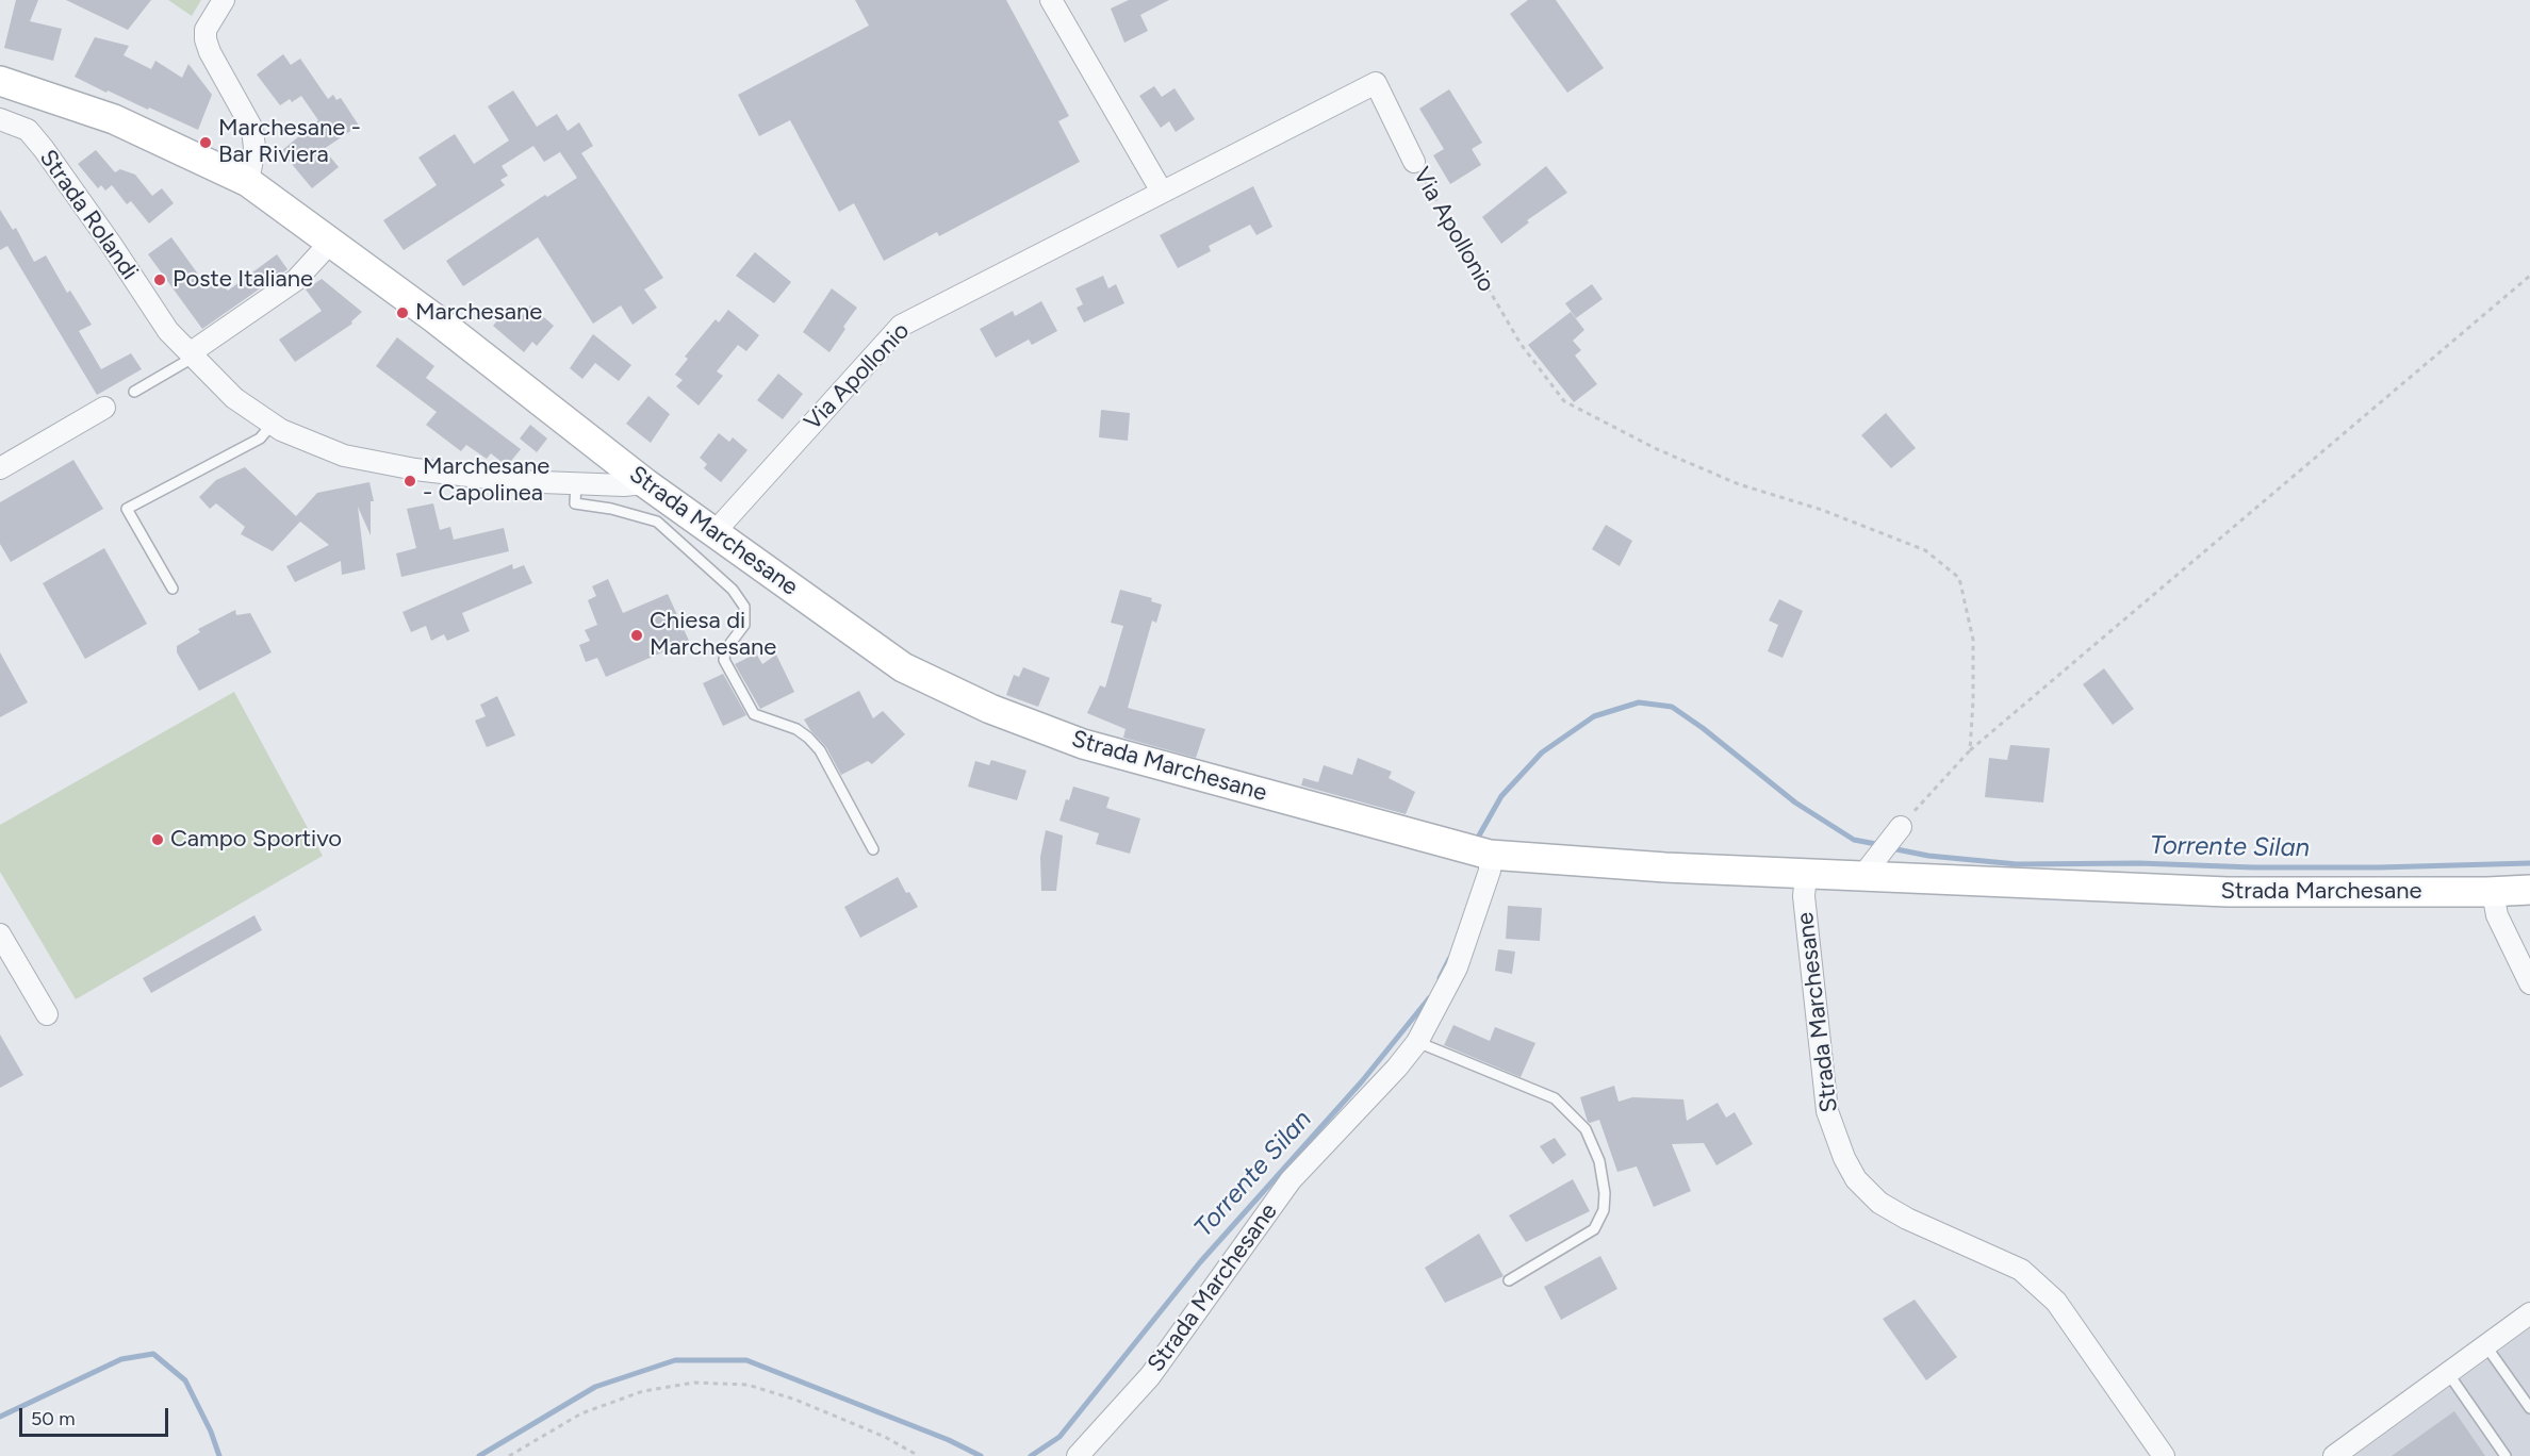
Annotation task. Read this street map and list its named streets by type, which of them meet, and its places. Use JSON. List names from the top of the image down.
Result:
{
  "streets": {
    "main road": ["Strada Marchesane"],
    "street": ["Strada Rolandi", "Via Apollonio"]
  },
  "crossings": [
    ["Strada Rolandi", "Strada Marchesane"],
    ["Via Apollonio", "Strada Marchesane"]
  ],
  "water": ["Torrente Silan"],
  "places": [
    "Marchesane - Bar Riviera",
    "Poste Italiane",
    "Marchesane",
    "Marchesane - Capolinea",
    "Chiesa di Marchesane",
    "Campo Sportivo"
  ],
  "scale_bar": "50 m"
}
